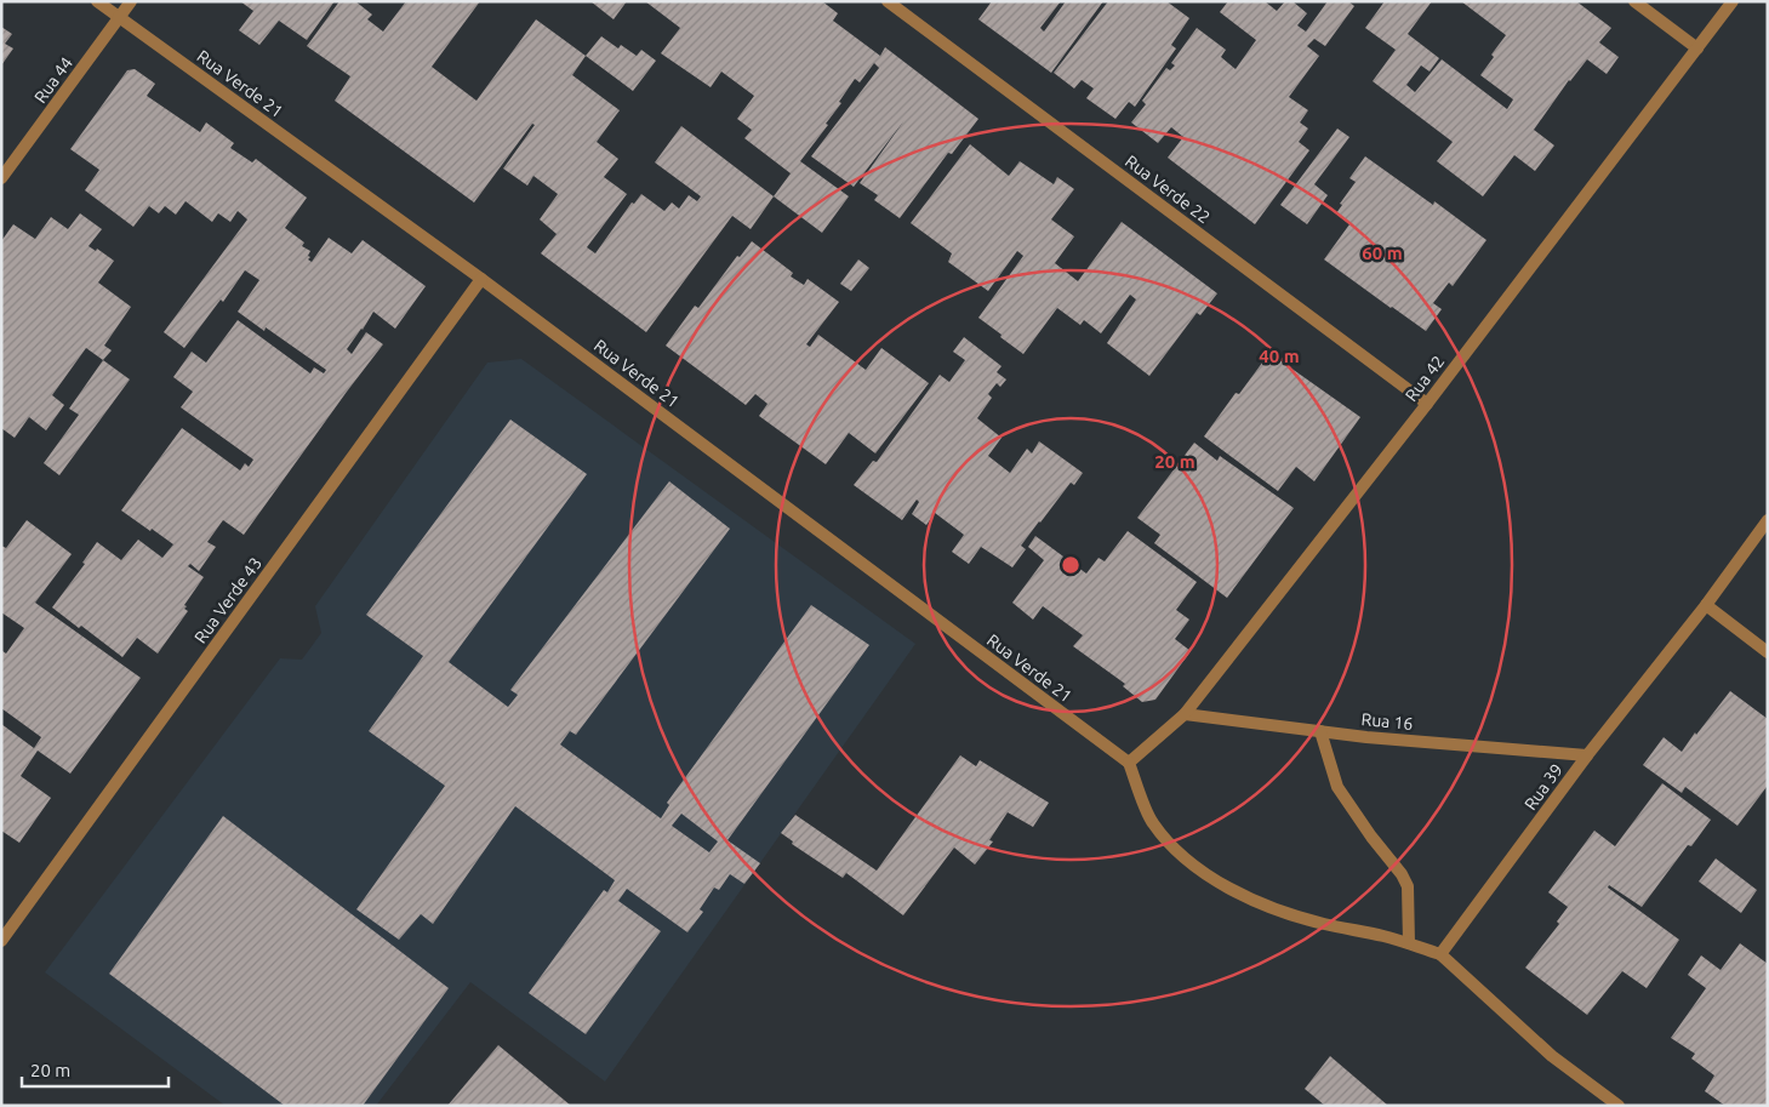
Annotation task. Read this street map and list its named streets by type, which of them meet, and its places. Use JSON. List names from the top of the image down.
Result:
{
  "streets": {
    "street": [
      "Rua 44",
      "Rua Verde 21",
      "Rua Verde 22",
      "Rua 42",
      "Rua Verde 43",
      "Rua 16",
      "Rua 39"
    ]
  },
  "crossings": [
    ["Rua 44", "Rua Verde 21"],
    ["Rua Verde 21", "Rua 42"],
    ["Rua Verde 21", "Rua Verde 43"],
    ["Rua Verde 22", "Rua 42"],
    ["Rua 42", "Rua 16"],
    ["Rua 16", "Rua 39"]
  ],
  "scale_bar": "20 m",
  "rings": ["60 m", "40 m", "20 m"]
}
